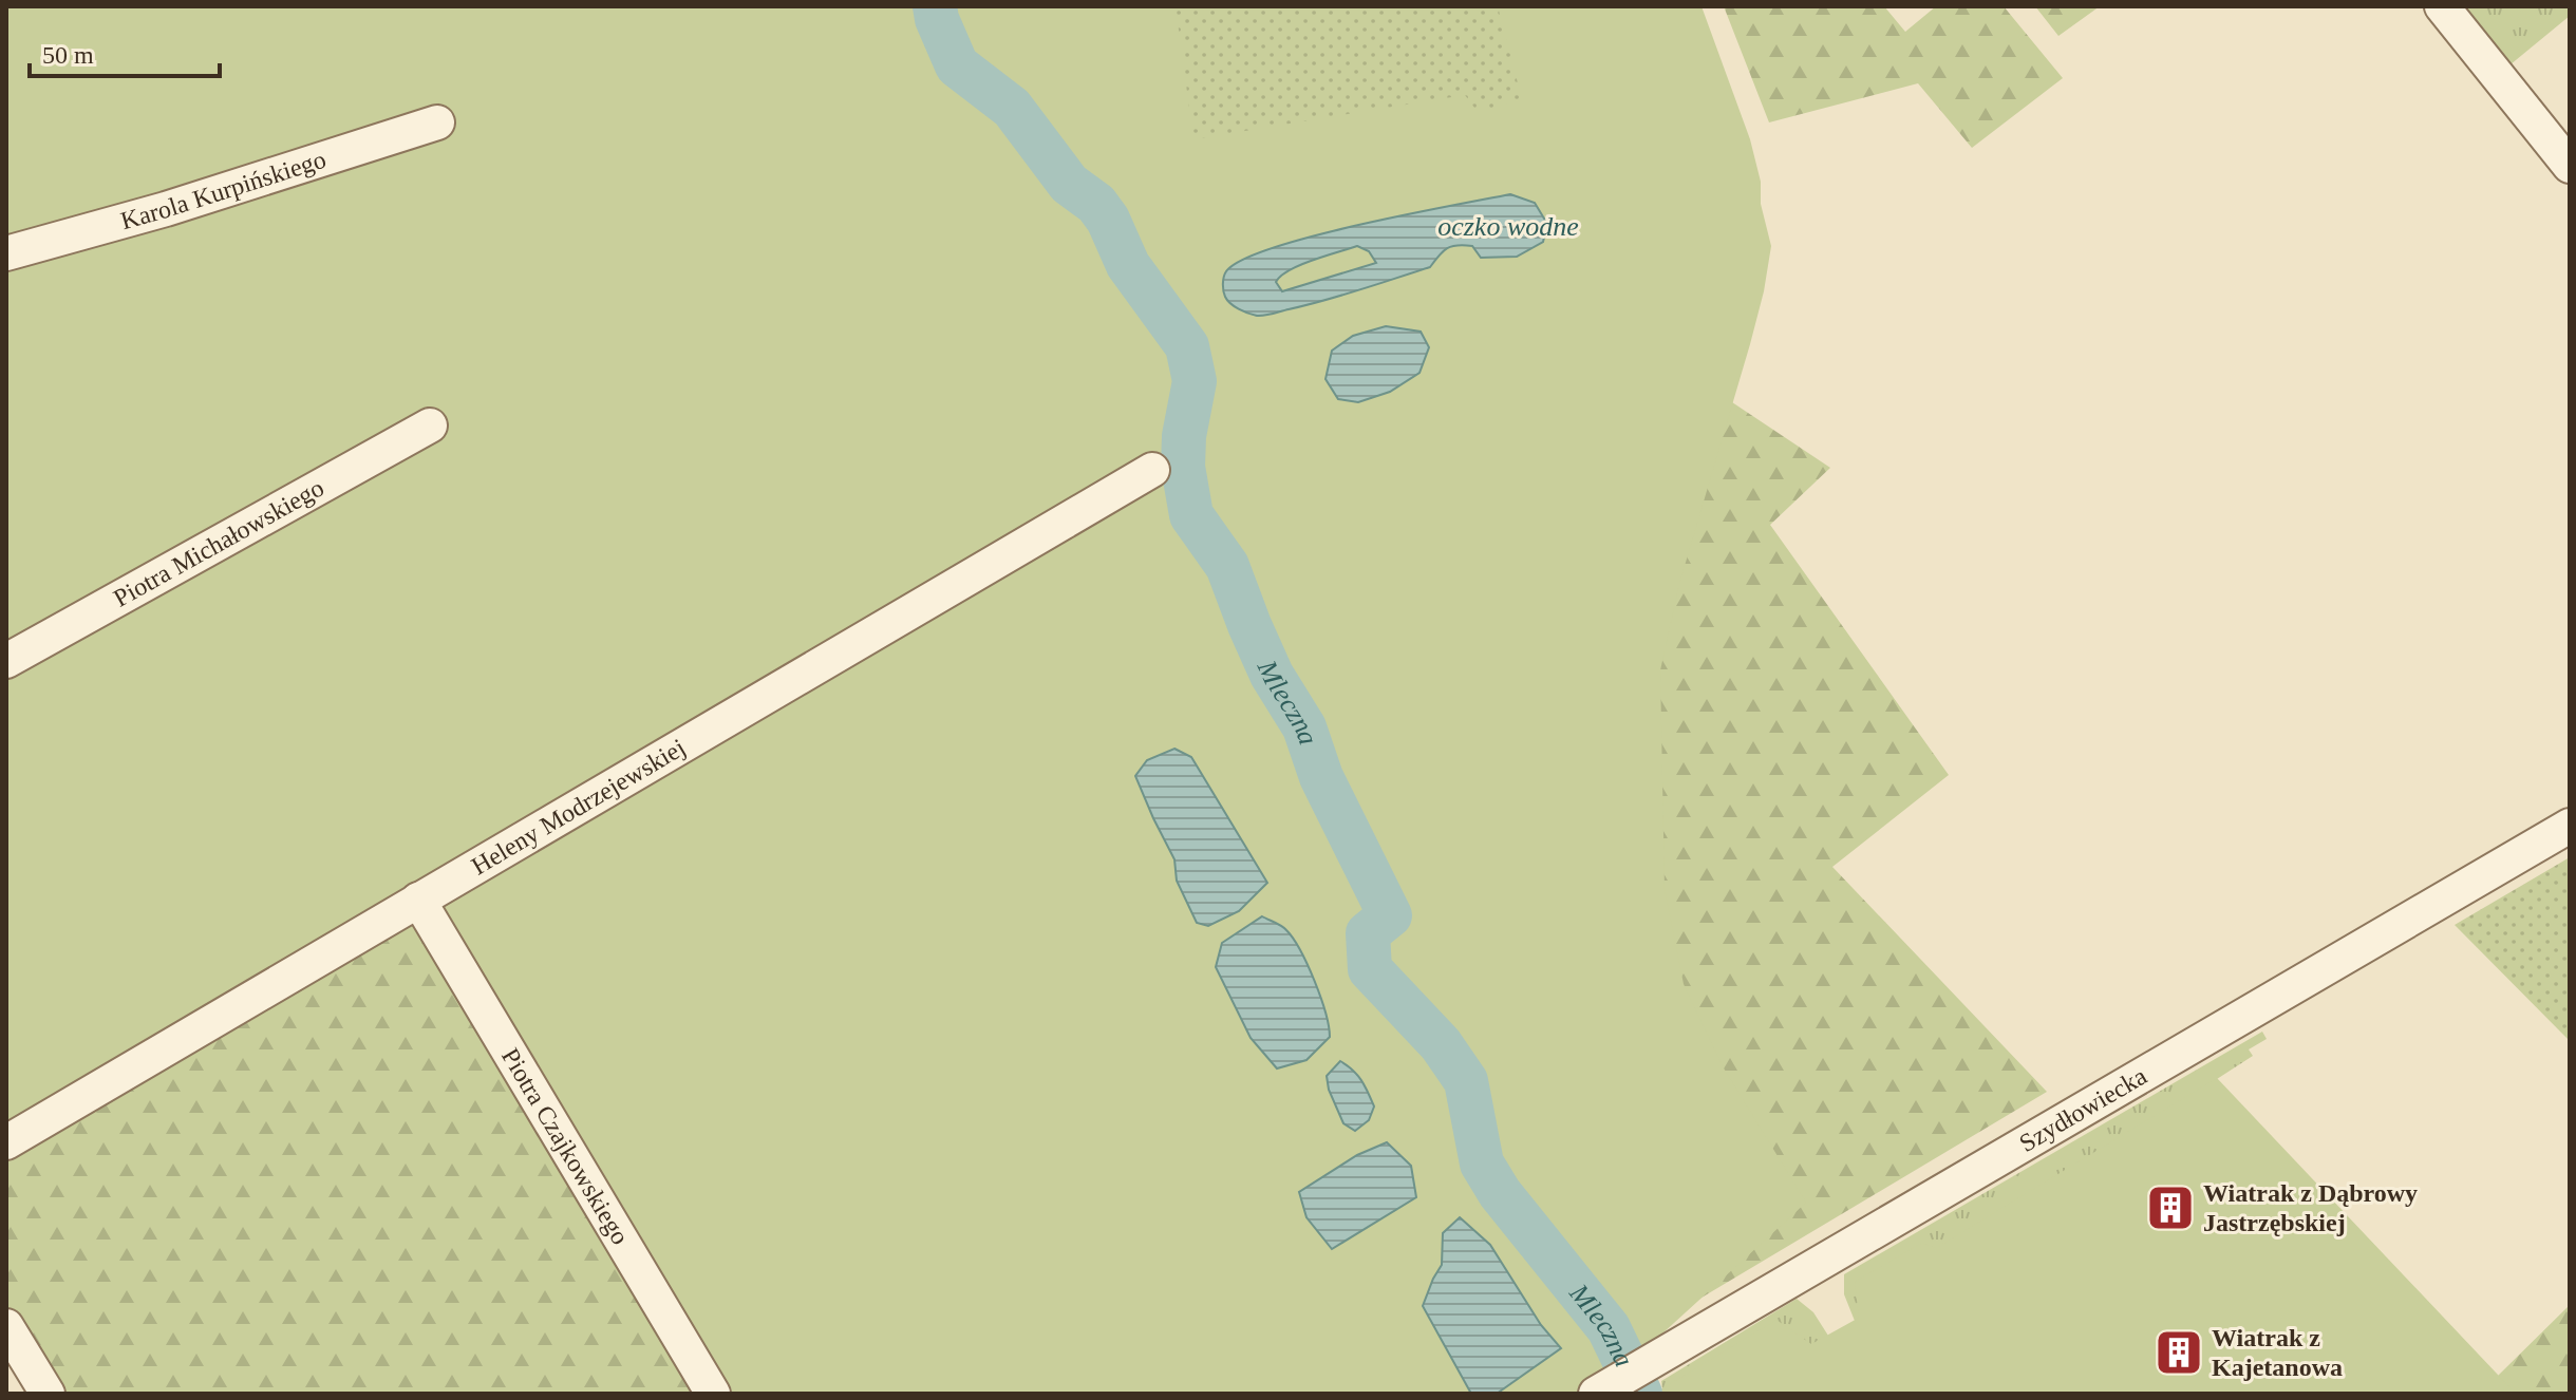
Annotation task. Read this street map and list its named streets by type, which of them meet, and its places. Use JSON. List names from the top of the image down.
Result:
{
  "streets": {
    "street": [
      "Karola Kurpińskiego",
      "Piotra Michałowskiego",
      "Heleny Modrzejewskiej",
      "Szydłowiecka",
      "Piotra Czajkowskiego"
    ]
  },
  "crossings": [
    ["Heleny Modrzejewskiej", "Piotra Czajkowskiego"]
  ],
  "water": ["oczko wodne", "Mleczna"],
  "places": {
    "building": ["Wiatrak z Dąbrowy Jastrzębskiej", "Wiatrak z Kajetanowa"]
  },
  "scale_bar": "50 m"
}
